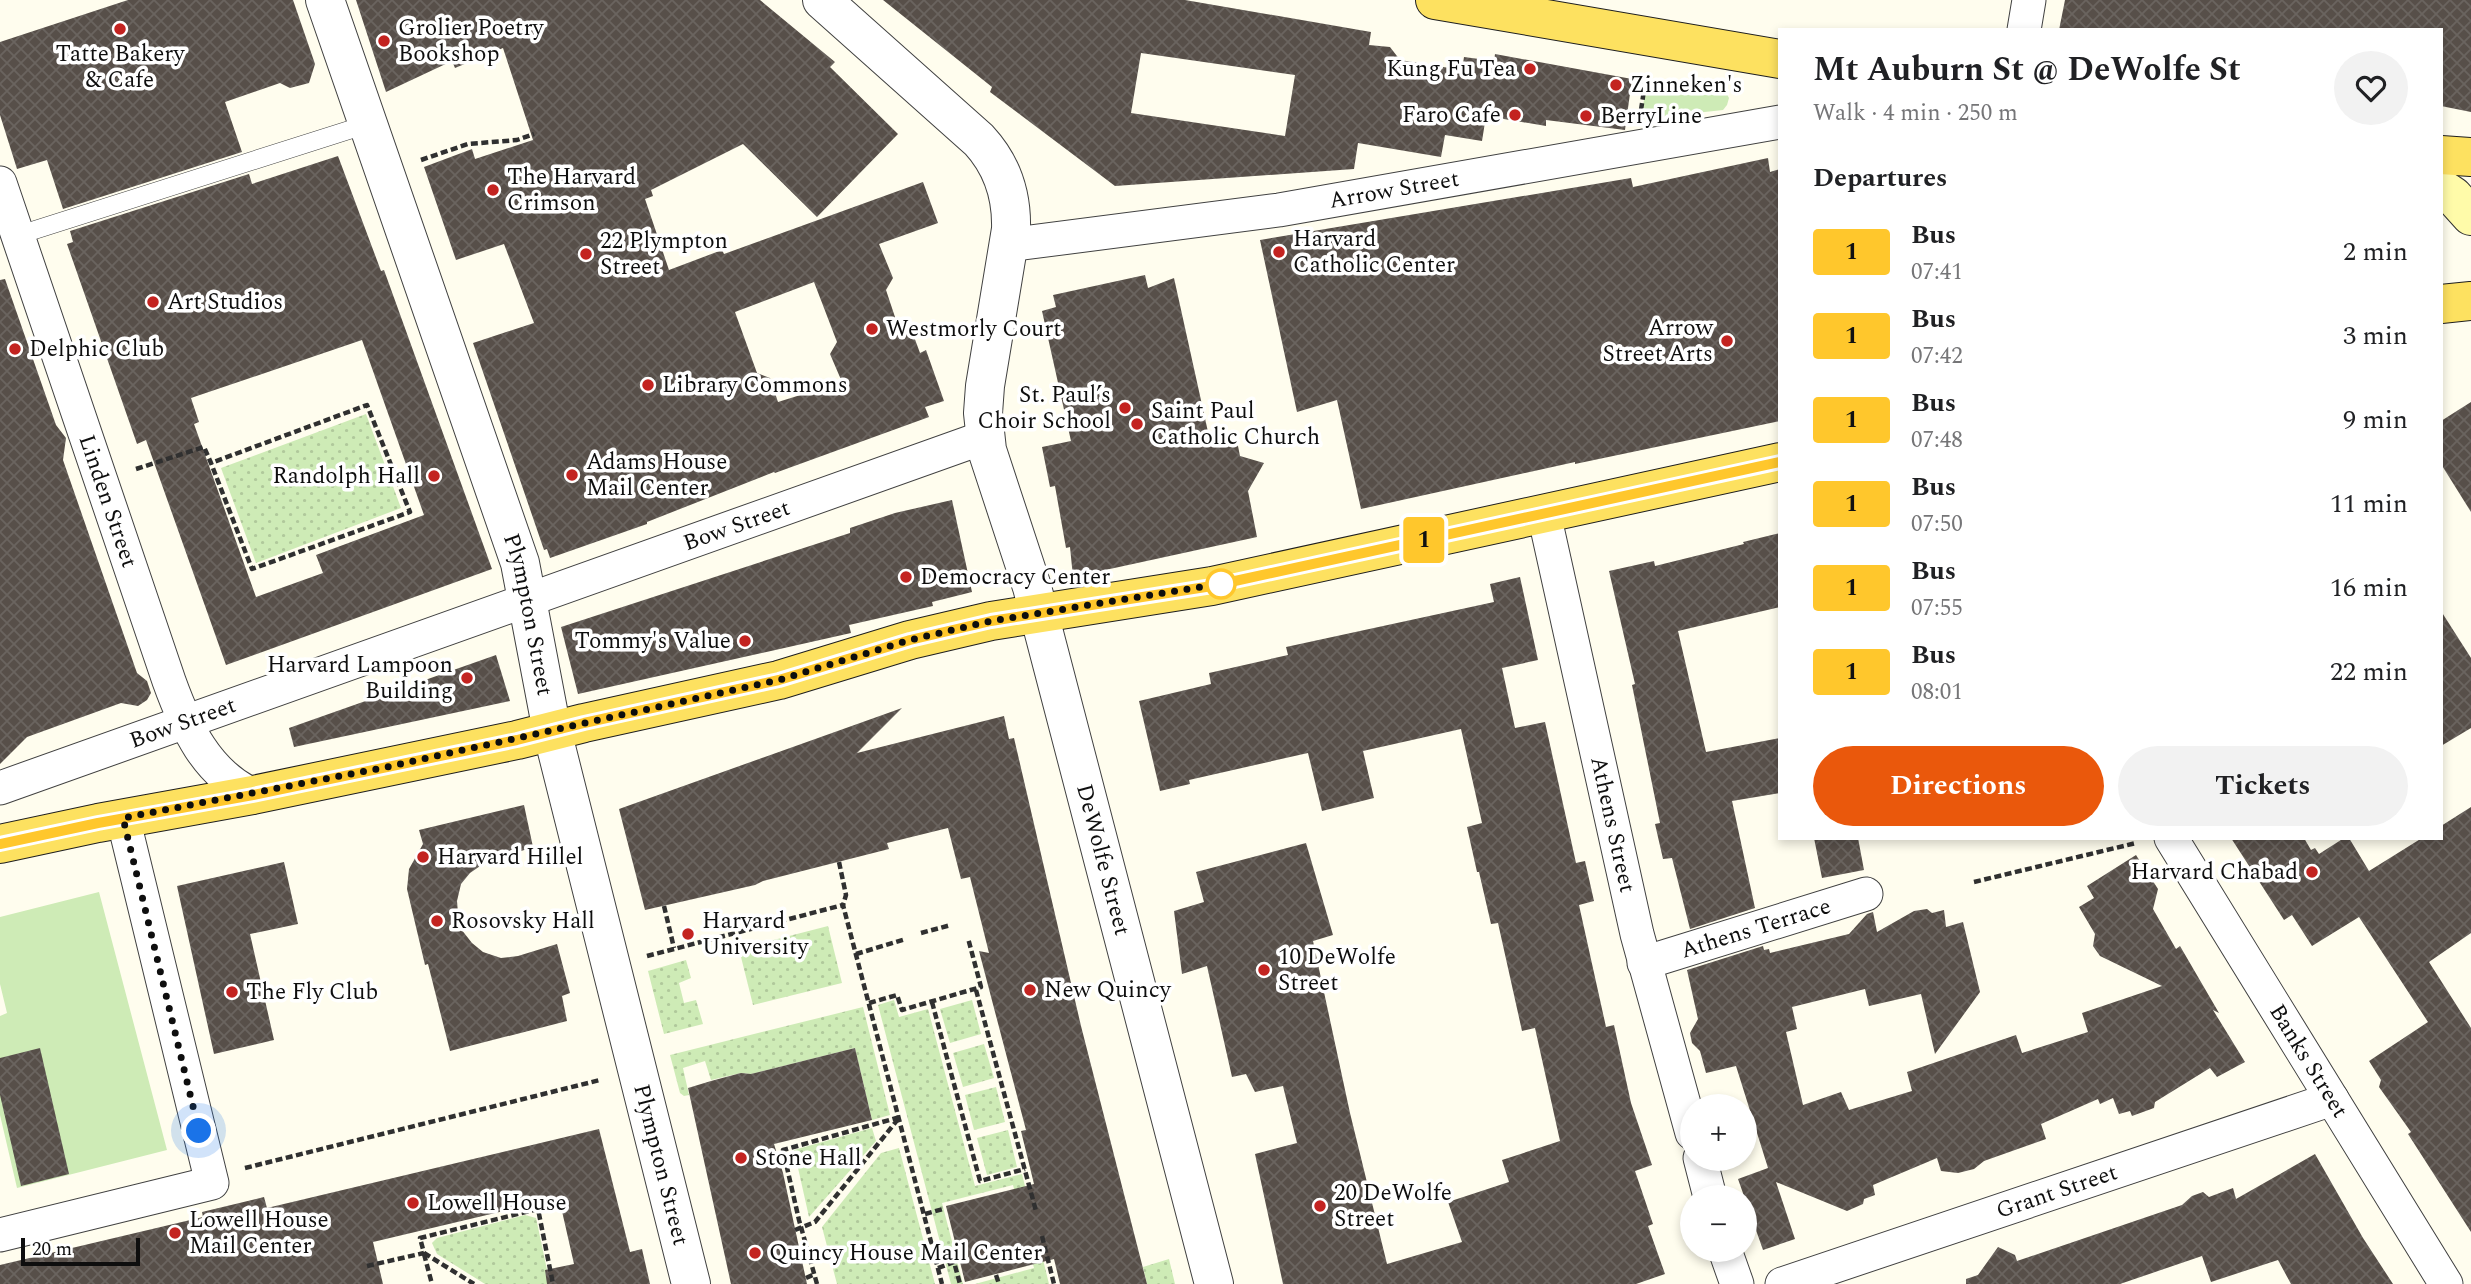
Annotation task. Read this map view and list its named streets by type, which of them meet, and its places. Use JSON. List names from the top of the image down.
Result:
{
  "streets": {
    "street": [
      "Arrow Street",
      "Linden Street",
      "Bow Street",
      "Plympton Street",
      "Athens Street",
      "DeWolfe Street",
      "Athens Terrace",
      "Banks Street",
      "Grant Street"
    ]
  },
  "crossings": [
    ["Linden Street", "Bow Street"],
    ["Bow Street", "Plympton Street"],
    ["Bow Street", "DeWolfe Street"],
    ["Athens Street", "Athens Terrace"],
    ["Banks Street", "Grant Street"]
  ],
  "places": [
    "Tatte Bakery & Cafe",
    "Grolier Poetry Bookshop",
    "Kung Fu Tea",
    "Zinneken's",
    "Faro Cafe",
    "BerryLine",
    "The Harvard Crimson",
    "Harvard Catholic Center",
    "22 Plympton Street",
    "Art Studios",
    "Westmorly Court",
    "Arrow Street Arts",
    "Delphic Club",
    "Library Commons",
    "St. Paul’s Choir School",
    "Saint Paul Catholic Church",
    "Adams House Mail Center",
    "Randolph Hall",
    "Democracy Center",
    "Tommy's Value",
    "Harvard Lampoon Building",
    "Harvard Hillel",
    "Harvard Chabad",
    "Rosovsky Hall",
    "Harvard University",
    "10 DeWolfe Street",
    "New Quincy",
    "The Fly Club",
    "Stone Hall",
    "Lowell House",
    "20 DeWolfe Street",
    "Lowell House Mail Center",
    "Quincy House Mail Center"
  ],
  "lines": ["bus line 1"],
  "scale_bar": "20 m",
  "page": {
    "on_map": "1",
    "heading": [
      ["Mt Auburn St @ DeWolfe St", "Walk · 4 min · 250 m"],
      "Departures"
    ],
    "list": [
      {
        "mark": "1",
        "name": "Bus",
        "note": "07:41",
        "value": "2 min"
      },
      {
        "mark": "1",
        "name": "Bus",
        "note": "07:42",
        "value": "3 min"
      },
      {
        "mark": "1",
        "name": "Bus",
        "note": "07:48",
        "value": "9 min"
      },
      {
        "mark": "1",
        "name": "Bus",
        "note": "07:50",
        "value": "11 min"
      },
      {
        "mark": "1",
        "name": "Bus",
        "note": "07:55",
        "value": "16 min"
      },
      {
        "mark": "1",
        "name": "Bus",
        "note": "08:01",
        "value": "22 min"
      }
    ],
    "buttons": ["Directions", "Tickets"],
    "map_buttons": ["+", "−"],
    "scale": "20 m"
  }
}
